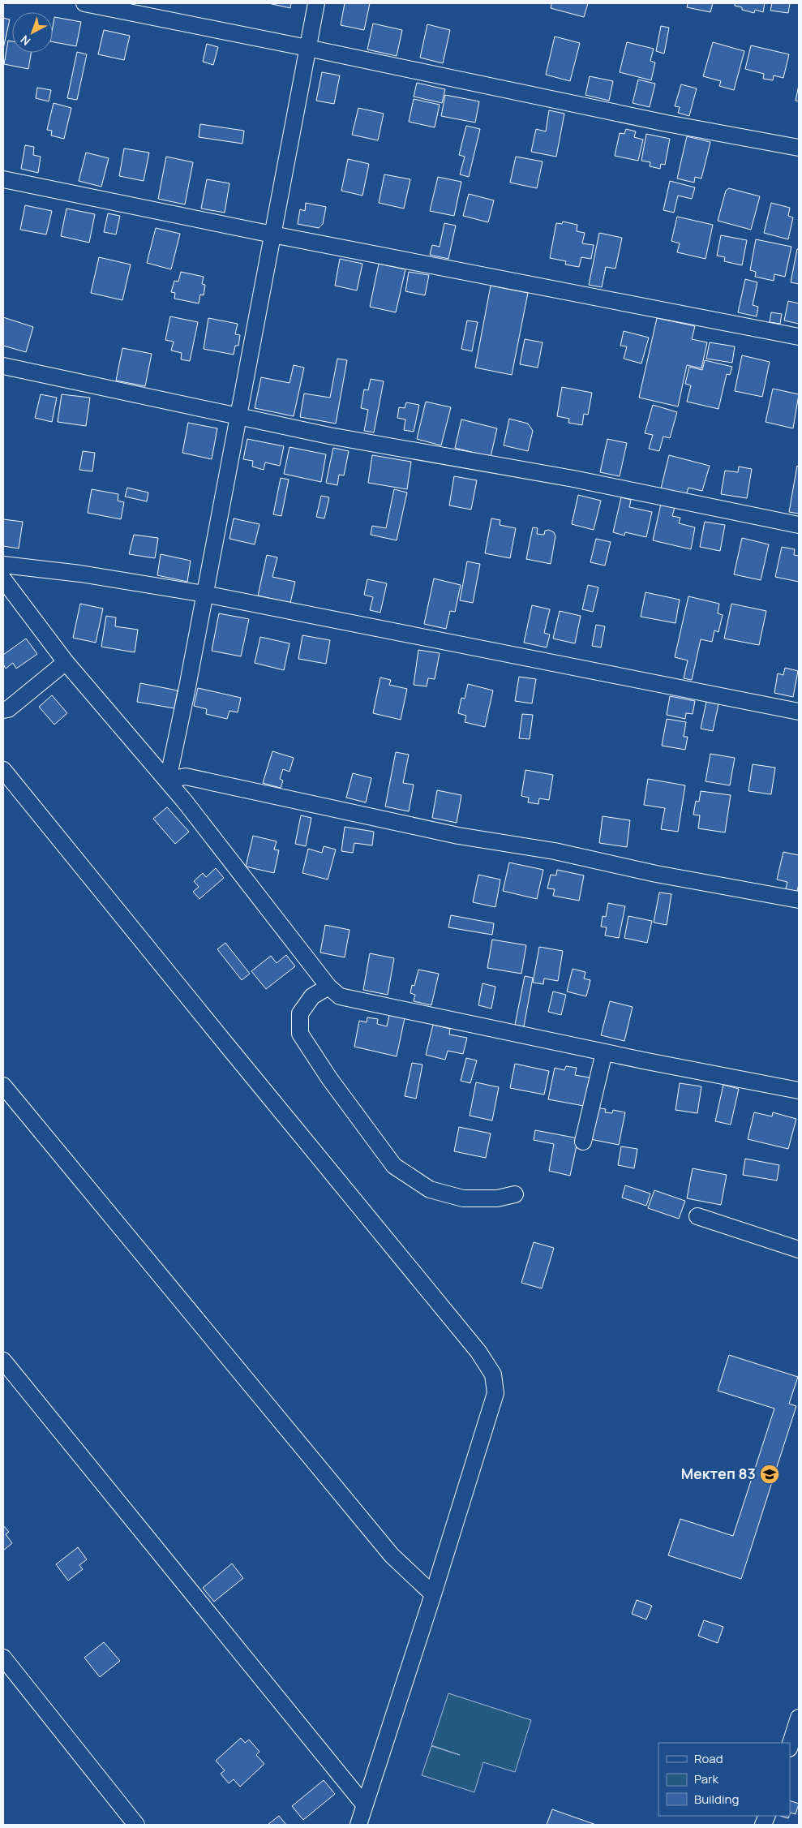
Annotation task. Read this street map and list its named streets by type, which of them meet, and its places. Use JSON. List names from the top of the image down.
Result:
{
  "places": {
    "school or university": ["Мектеп 83"]
  },
  "legend": ["Road", "Park", "Building"],
  "north": "bottom left"
}
